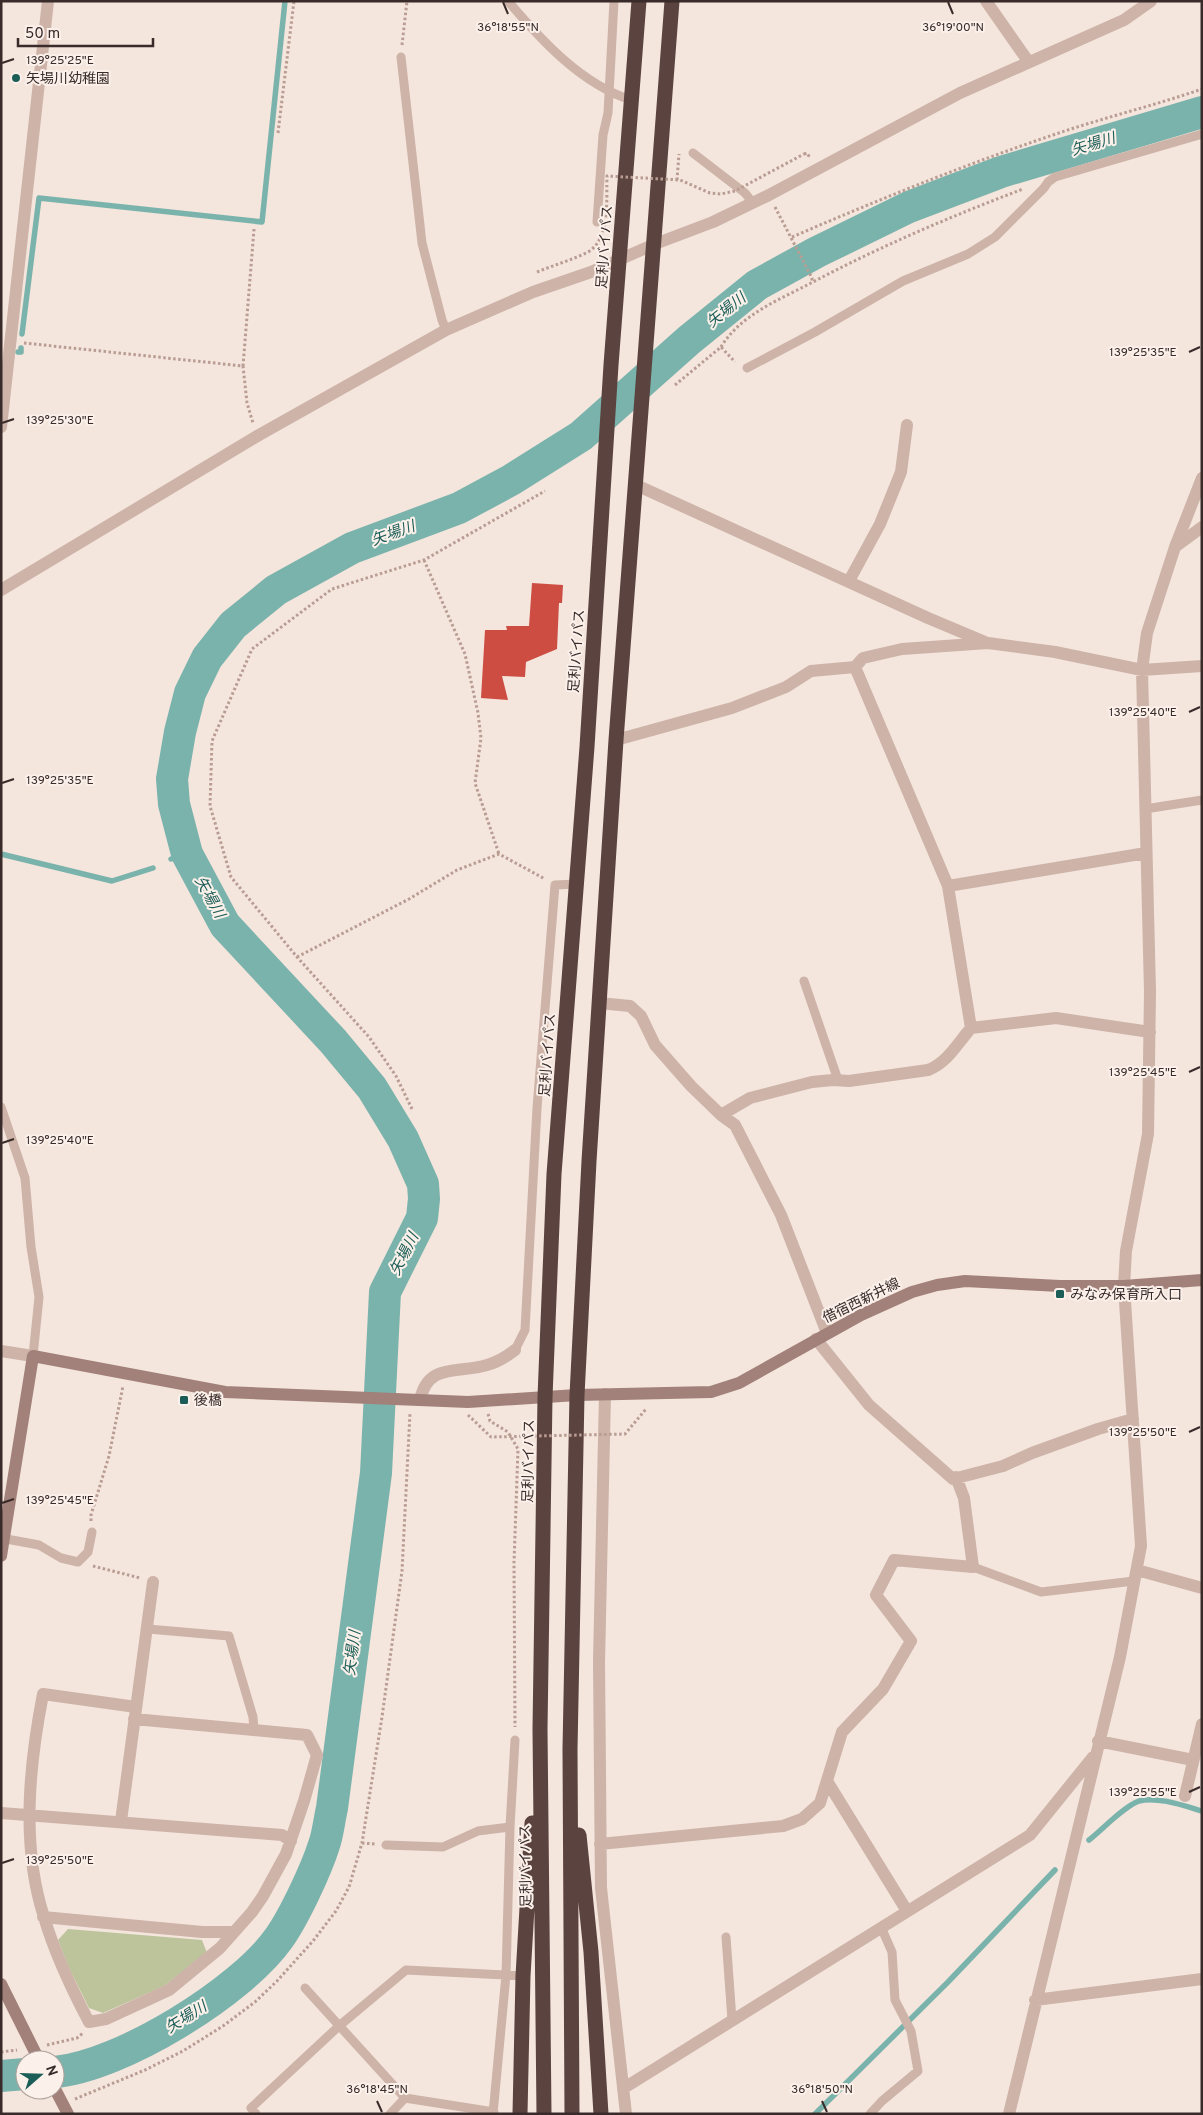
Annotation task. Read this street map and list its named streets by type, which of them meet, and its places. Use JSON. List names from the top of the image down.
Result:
{
  "streets": {
    "highway": ["足利バイパス"],
    "street": ["借宿西新井線"]
  },
  "crossings": [
    ["足利バイパス", "借宿西新井線"]
  ],
  "water": ["矢場川"],
  "places": {
    "other": ["矢場川幼稚園"],
    "transit": ["みなみ保育所入口", "後橋"]
  },
  "scale_bar": "50 m",
  "north": "right",
  "coordinates": [
    "36°18'55\"N",
    "36°19'00\"N",
    "139°25'25\"E",
    "139°25'35\"E",
    "139°25'30\"E",
    "139°25'40\"E",
    "139°25'45\"E",
    "139°25'50\"E",
    "139°25'55\"E",
    "36°18'45\"N",
    "36°18'50\"N"
  ]
}
